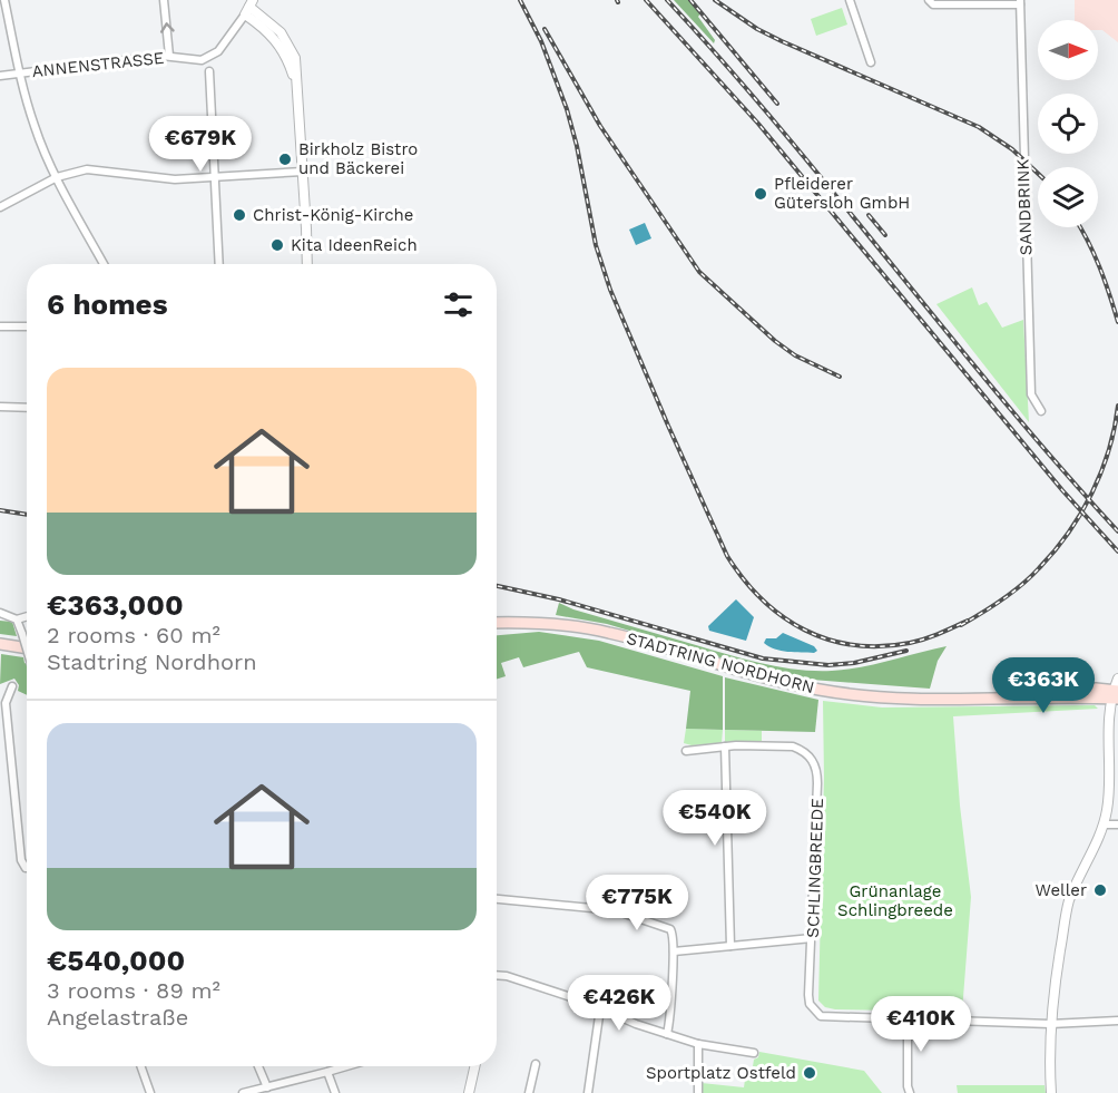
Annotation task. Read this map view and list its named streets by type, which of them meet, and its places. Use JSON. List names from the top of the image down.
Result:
{
  "streets": {
    "main road": ["STADTRING NORDHORN"],
    "street": ["ANNENSTRASSE", "SANDBRINK", "SCHLINGBREEDE"]
  },
  "parks": ["Grünanlage Schlingbreede"],
  "places": [
    "Birkholz Bistro und Bäckerei",
    "Pfleiderer Gütersloh GmbH",
    "Christ-König-Kirche",
    "Kita IdeenReich",
    "Weller",
    "Sportplatz Ostfeld"
  ],
  "north": "right",
  "page": {
    "price": [
      "€679K",
      "€363K",
      "€540K",
      "€775K",
      "€426K",
      "€410K"
    ],
    "heading": "6 homes",
    "list": [
      {
        "name": "€363,000",
        "note": "2 rooms · 60 m² · Stadtring Nordhorn"
      },
      {
        "name": "€540,000",
        "note": "3 rooms · 89 m² · Angelastraße"
      }
    ]
  }
}
